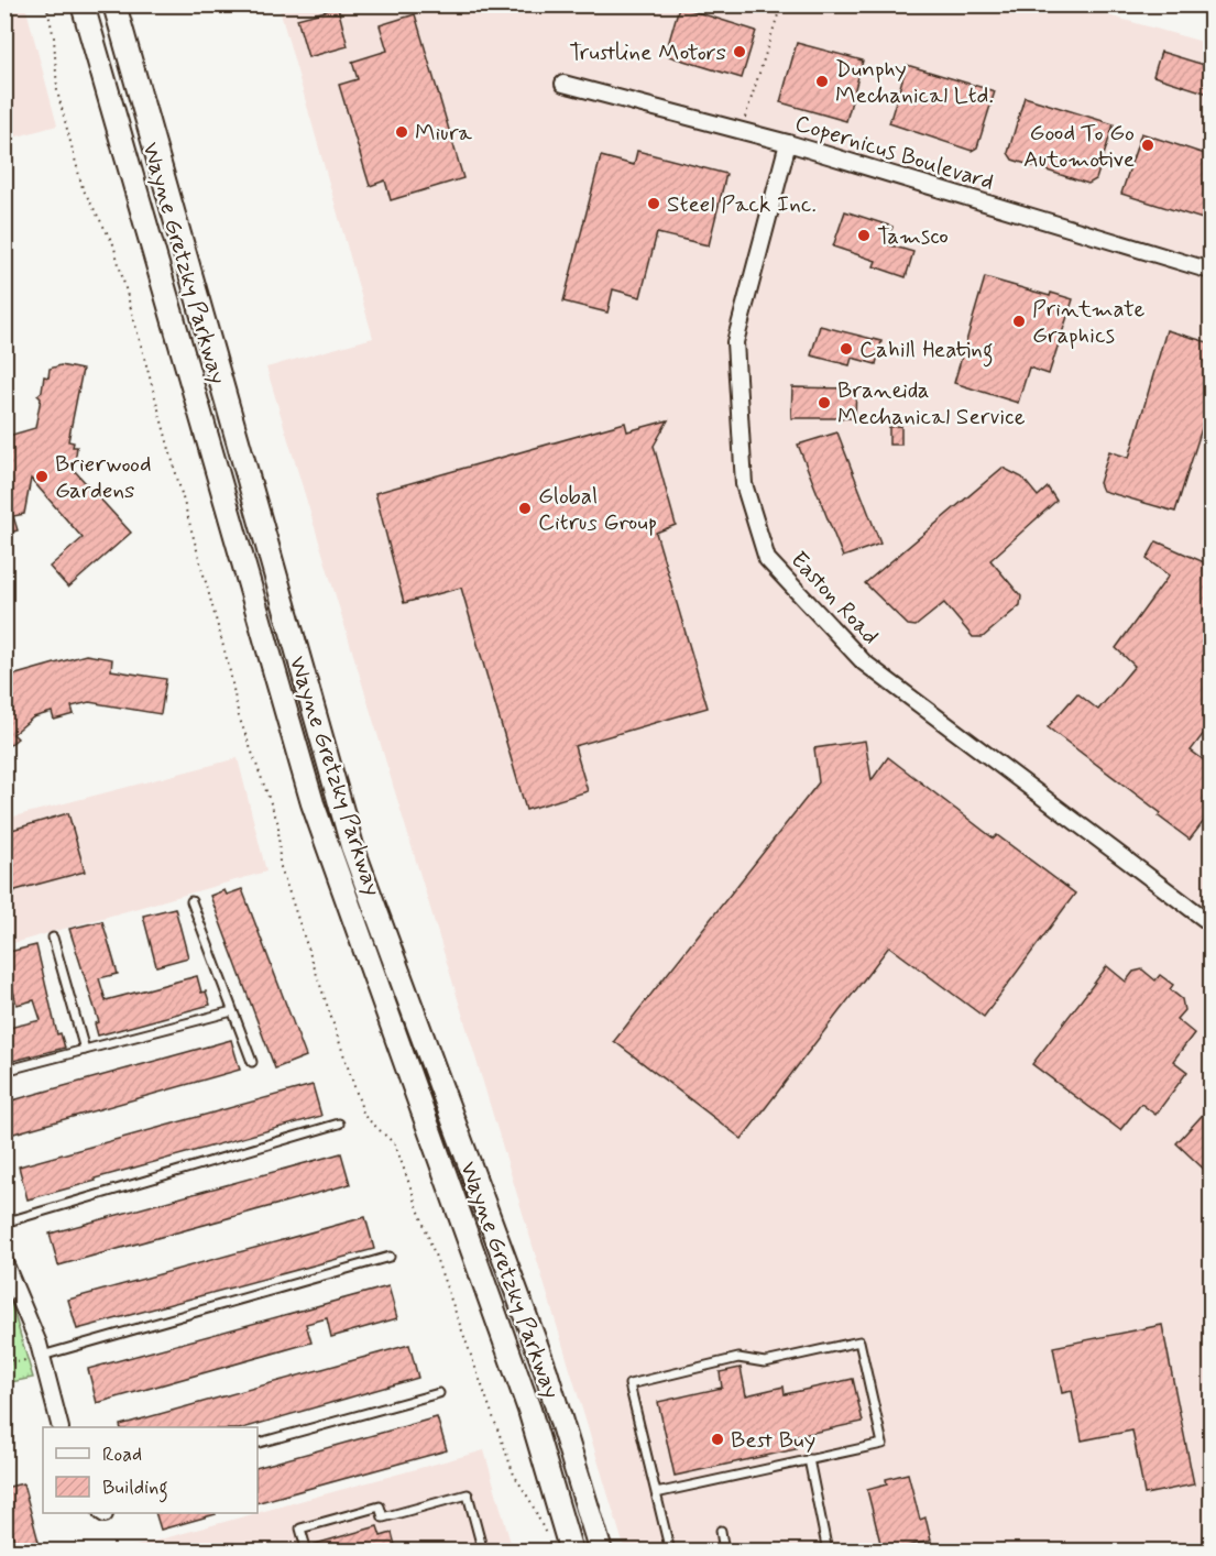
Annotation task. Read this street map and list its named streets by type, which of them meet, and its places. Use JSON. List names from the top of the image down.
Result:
{
  "streets": {
    "main road": ["Wayne Gretzky Parkway"],
    "street": ["Copernicus Boulevard", "Easton Road"]
  },
  "crossings": [
    ["Copernicus Boulevard", "Easton Road"]
  ],
  "places": [
    "Trustline Motors",
    "Dunphy Mechanical Ltd.",
    "Miura",
    "Good To Go Automotive",
    "Steel Pack Inc.",
    "Tamsco",
    "Printmate Graphics",
    "Cahill Heating",
    "Braneida Mechanical Service",
    "Brierwood Gardens",
    "Global Citrus Group",
    "Best Buy"
  ],
  "legend": ["Road", "Building"]
}
